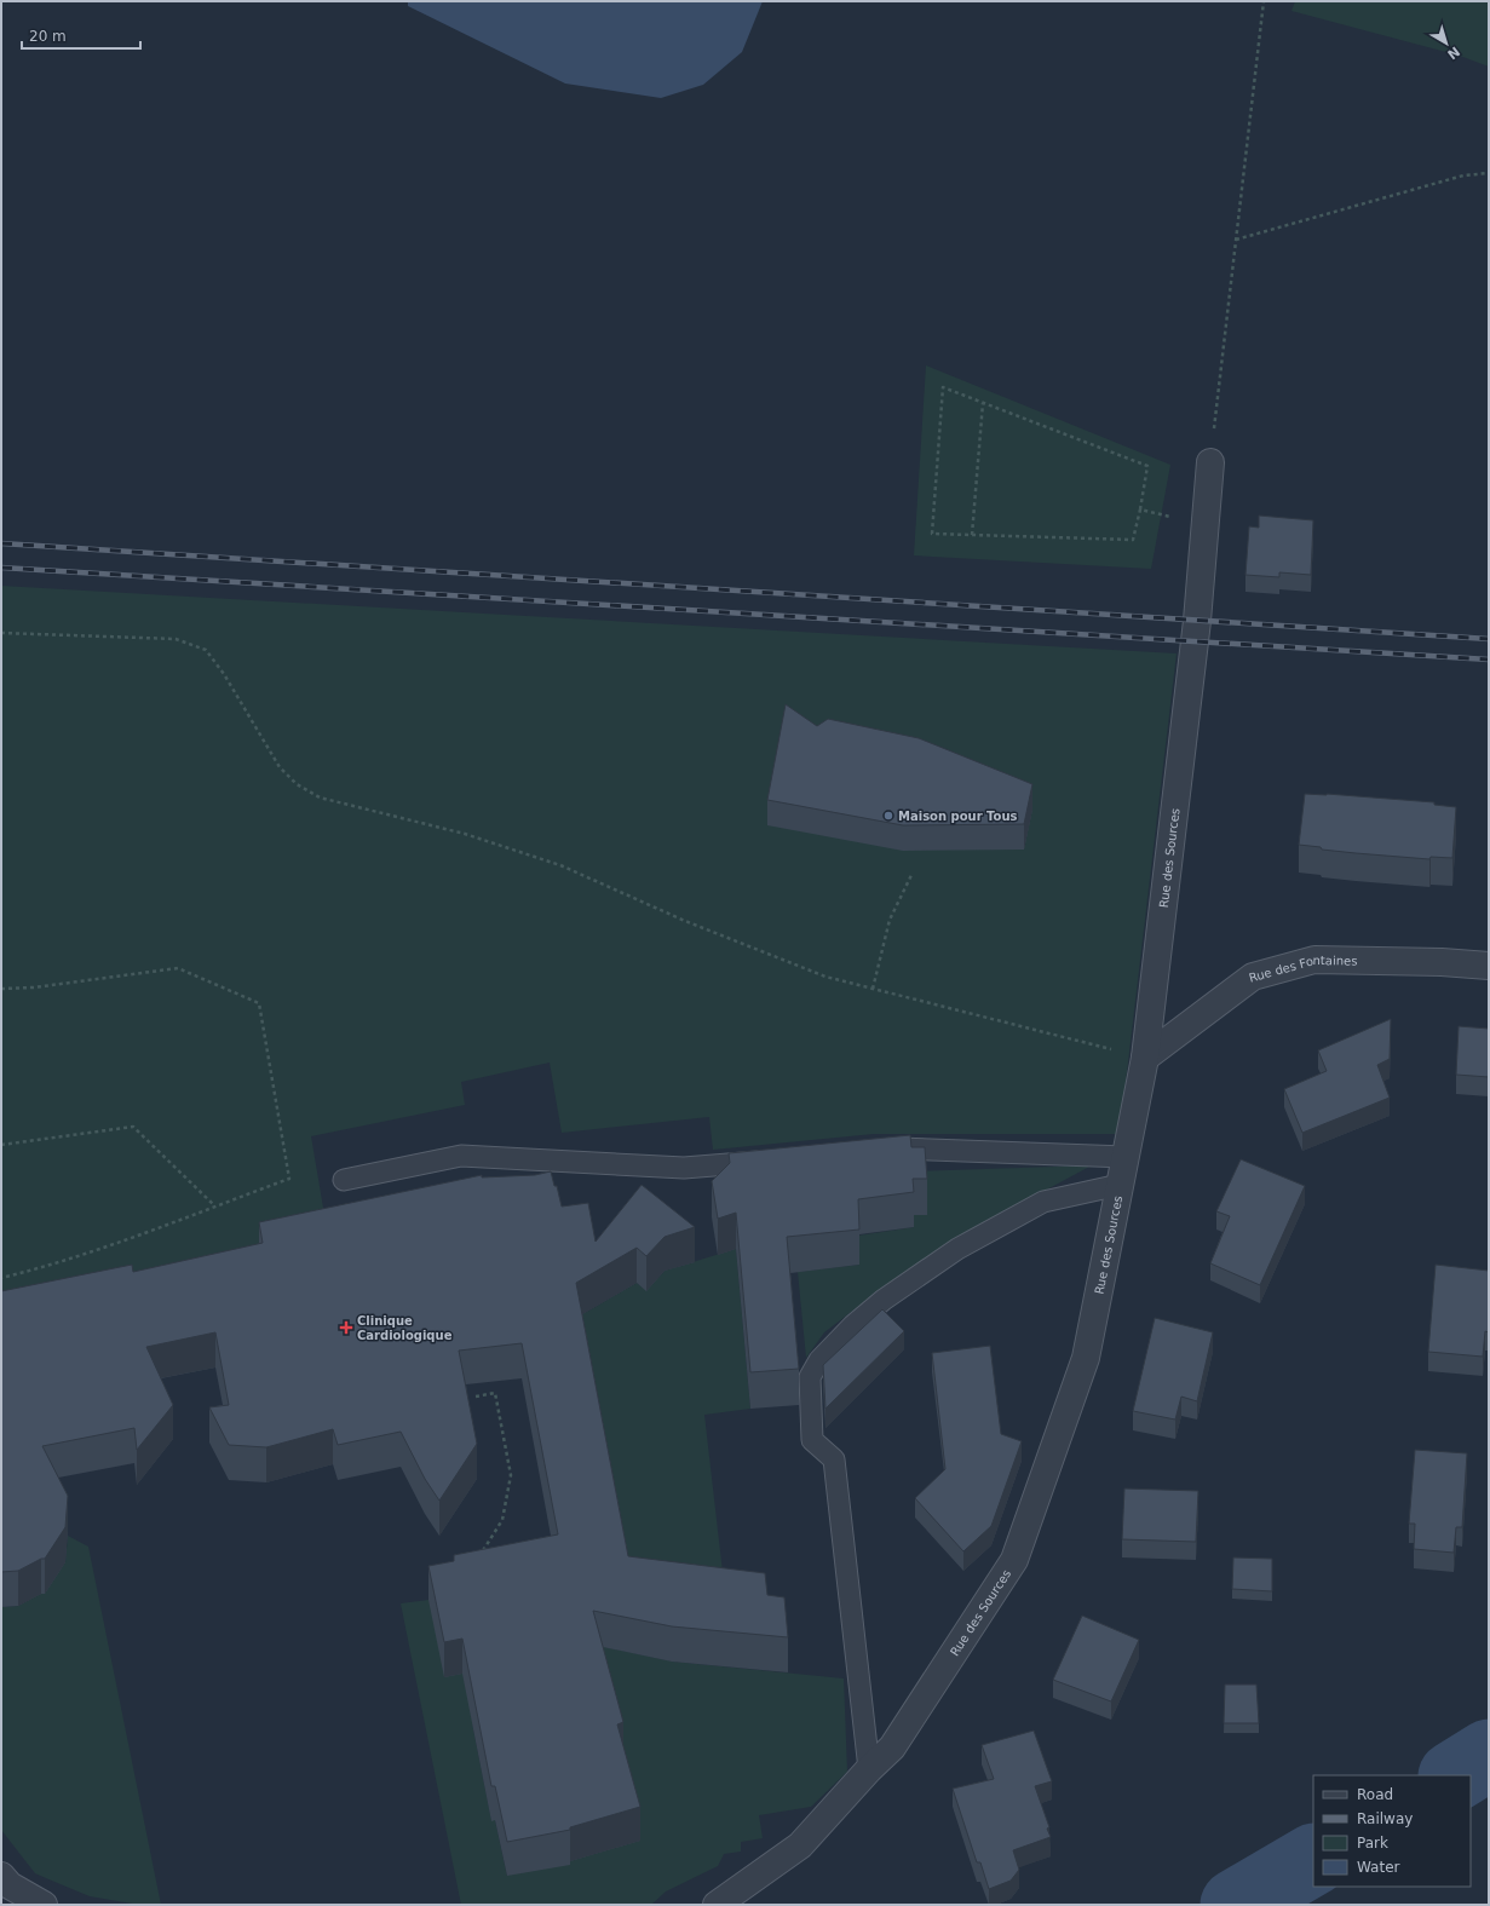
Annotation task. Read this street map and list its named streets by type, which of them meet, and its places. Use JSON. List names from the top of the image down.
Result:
{
  "streets": {
    "street": ["Rue des Sources", "Rue des Fontaines"]
  },
  "crossings": [
    ["Rue des Sources", "Rue des Fontaines"]
  ],
  "places": {
    "other": ["Maison pour Tous"],
    "health": ["Clinique Cardiologique"]
  },
  "legend": [
    "Road",
    "Railway",
    "Park",
    "Water"
  ],
  "scale_bar": "20 m",
  "north": "bottom right"
}
